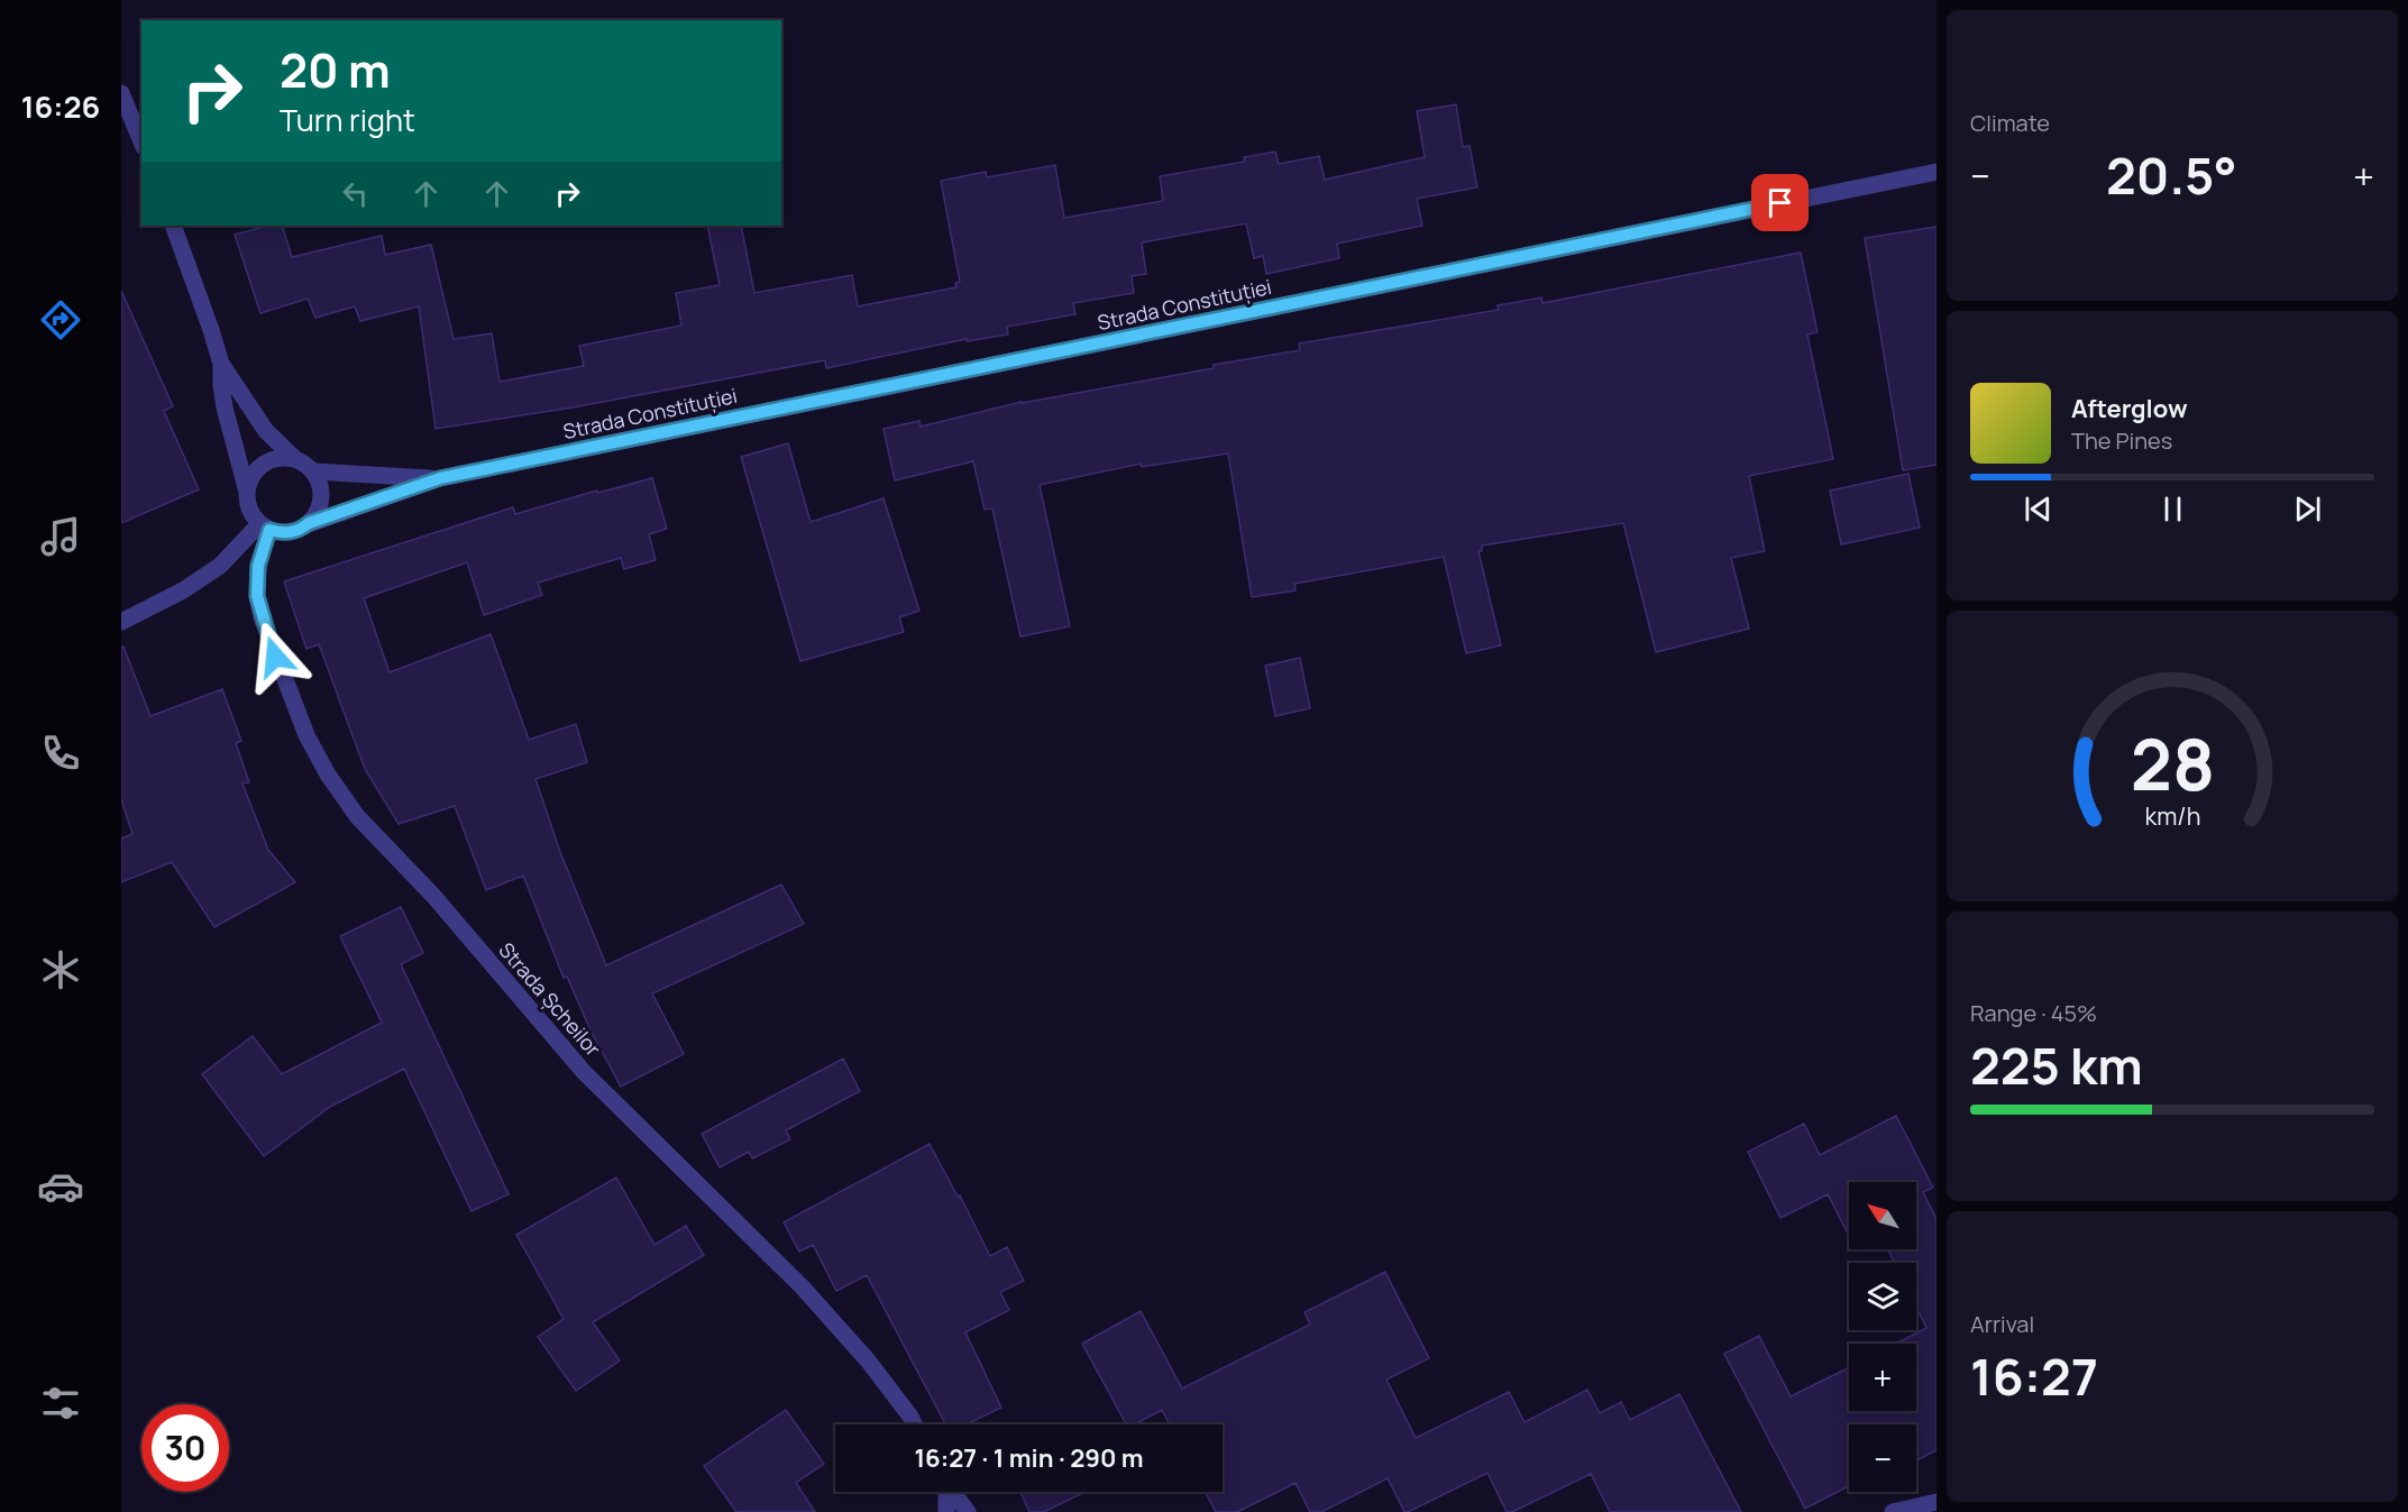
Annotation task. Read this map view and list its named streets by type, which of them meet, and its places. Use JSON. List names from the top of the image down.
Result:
{
  "streets": {
    "street": ["Strada Constituției", "Strada Șcheilor"]
  },
  "crossings": [
    ["Strada Constituției", "Strada Șcheilor"]
  ],
  "north": "top left",
  "page": {
    "tabs": "16:26",
    "tile": [
      "Climate",
      ["Range · 45%", "225 km"],
      ["Arrival", "16:27"]
    ],
    "turn": ["20 m", "Turn right"],
    "heat": ["−", "20.5°", "+"],
    "song": ["Afterglow", "The Pines"],
    "map_buttons": ["+", "−"],
    "limit": "30",
    "trip": "16:27 · 1 min · 290 m",
    "gauge": ["28", "km/h"]
  }
}
